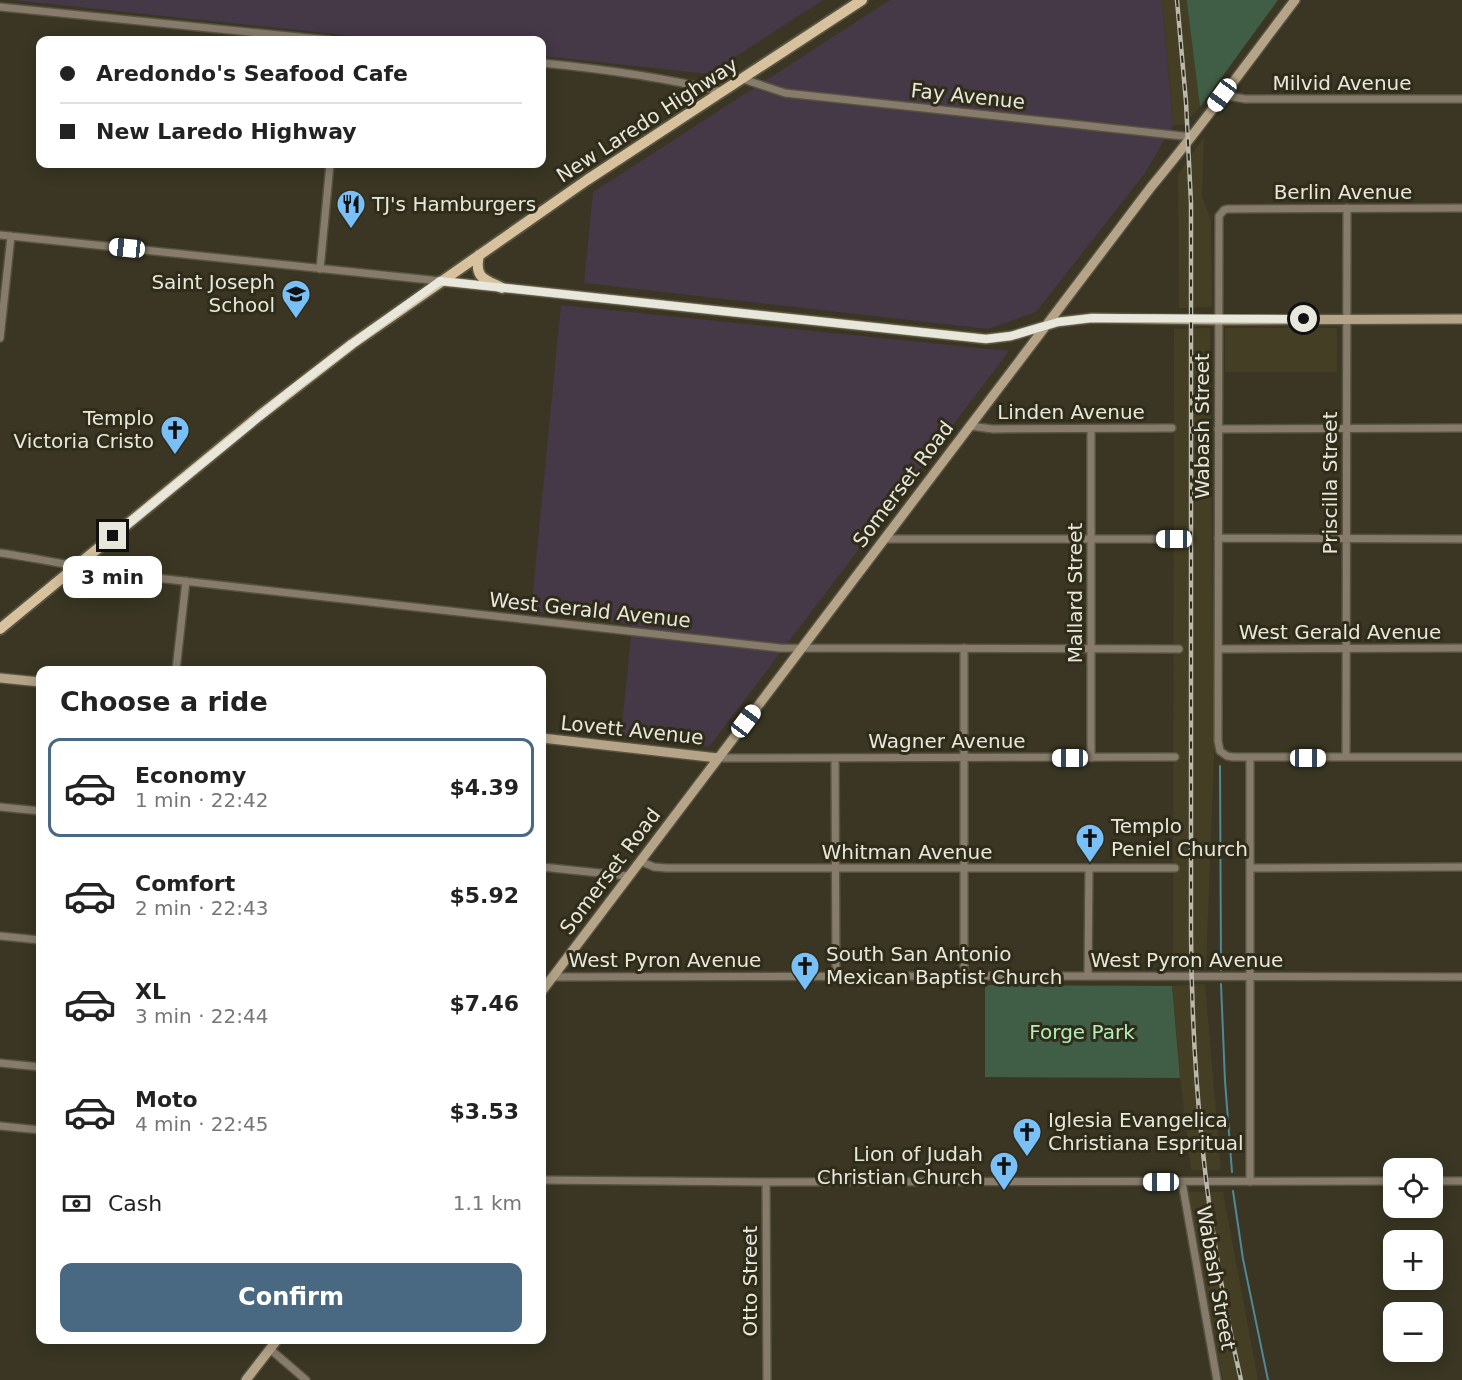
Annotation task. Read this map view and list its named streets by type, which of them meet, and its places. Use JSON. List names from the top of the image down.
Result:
{
  "streets": {
    "main road": ["New Laredo Highway", "Somerset Road", "Lovett Avenue"],
    "street": [
      "Milvid Avenue",
      "Fay Avenue",
      "Berlin Avenue",
      "Linden Avenue",
      "Wabash Street",
      "Priscilla Street",
      "Mallard Street",
      "West Gerald Avenue",
      "Wagner Avenue",
      "Whitman Avenue",
      "West Pyron Avenue",
      "Otto Street"
    ]
  },
  "crossings": [
    ["Milvid Avenue", "Somerset Road"],
    ["Fay Avenue", "New Laredo Highway"],
    ["Fay Avenue", "Somerset Road"],
    ["New Laredo Highway", "West Gerald Avenue"],
    ["Berlin Avenue", "Wabash Street"],
    ["Berlin Avenue", "Priscilla Street"],
    ["Linden Avenue", "Somerset Road"],
    ["Linden Avenue", "Mallard Street"],
    ["Wabash Street", "West Gerald Avenue"],
    ["Priscilla Street", "West Gerald Avenue"],
    ["Somerset Road", "West Gerald Avenue"],
    ["Somerset Road", "Lovett Avenue"],
    ["Somerset Road", "Wagner Avenue"],
    ["Somerset Road", "Whitman Avenue"],
    ["Somerset Road", "West Pyron Avenue"],
    ["Mallard Street", "West Gerald Avenue"],
    ["Mallard Street", "Wagner Avenue"],
    ["Lovett Avenue", "Wagner Avenue"]
  ],
  "parks": ["Forge Park"],
  "places": {
    "restaurant": ["TJ's Hamburgers"],
    "school or university": ["Saint Joseph School"],
    "church": [
      "Templo Victoria Cristo",
      "Templo Peniel Church",
      "South San Antonio Mexican Baptist Church",
      "Iglesia Evangelica Christiana Espritual",
      "Lion of Judah Christian Church"
    ]
  },
  "page": {
    "banner": ["Aredondo's Seafood Cafe", "New Laredo Highway"],
    "bubble": "3 min",
    "heading": "Choose a ride",
    "list": [
      {
        "name": "Economy",
        "note": "1 min · 22:42",
        "value": "$4.39"
      },
      {
        "name": "Comfort",
        "note": "2 min · 22:43",
        "value": "$5.92"
      },
      {
        "name": "XL",
        "note": "3 min · 22:44",
        "value": "$7.46"
      },
      {
        "name": "Moto",
        "note": "4 min · 22:45",
        "value": "$3.53"
      }
    ],
    "map_buttons": ["+", "−"],
    "pay": ["Cash", "1.1 km"],
    "buttons": "Confirm"
  }
}
